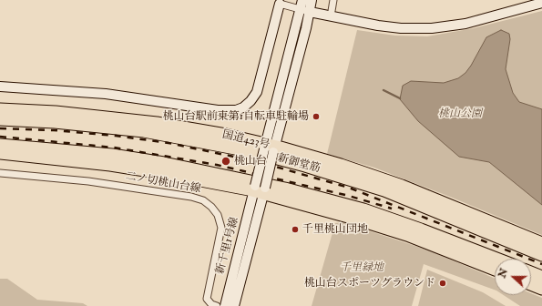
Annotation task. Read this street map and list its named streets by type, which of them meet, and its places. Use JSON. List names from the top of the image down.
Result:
{
  "streets": {
    "highway": ["国道423号", "新御堂筋"],
    "street": ["二ノ切桃山台線", "新千里1号線"]
  },
  "parks": ["桃山公園", "千里緑地"],
  "places": [
    "桃山台駅前東第1自転車駐輪場",
    "桃山台",
    "千里桃山団地",
    "桃山台スポーツグラウンド"
  ],
  "north": "left"
}
